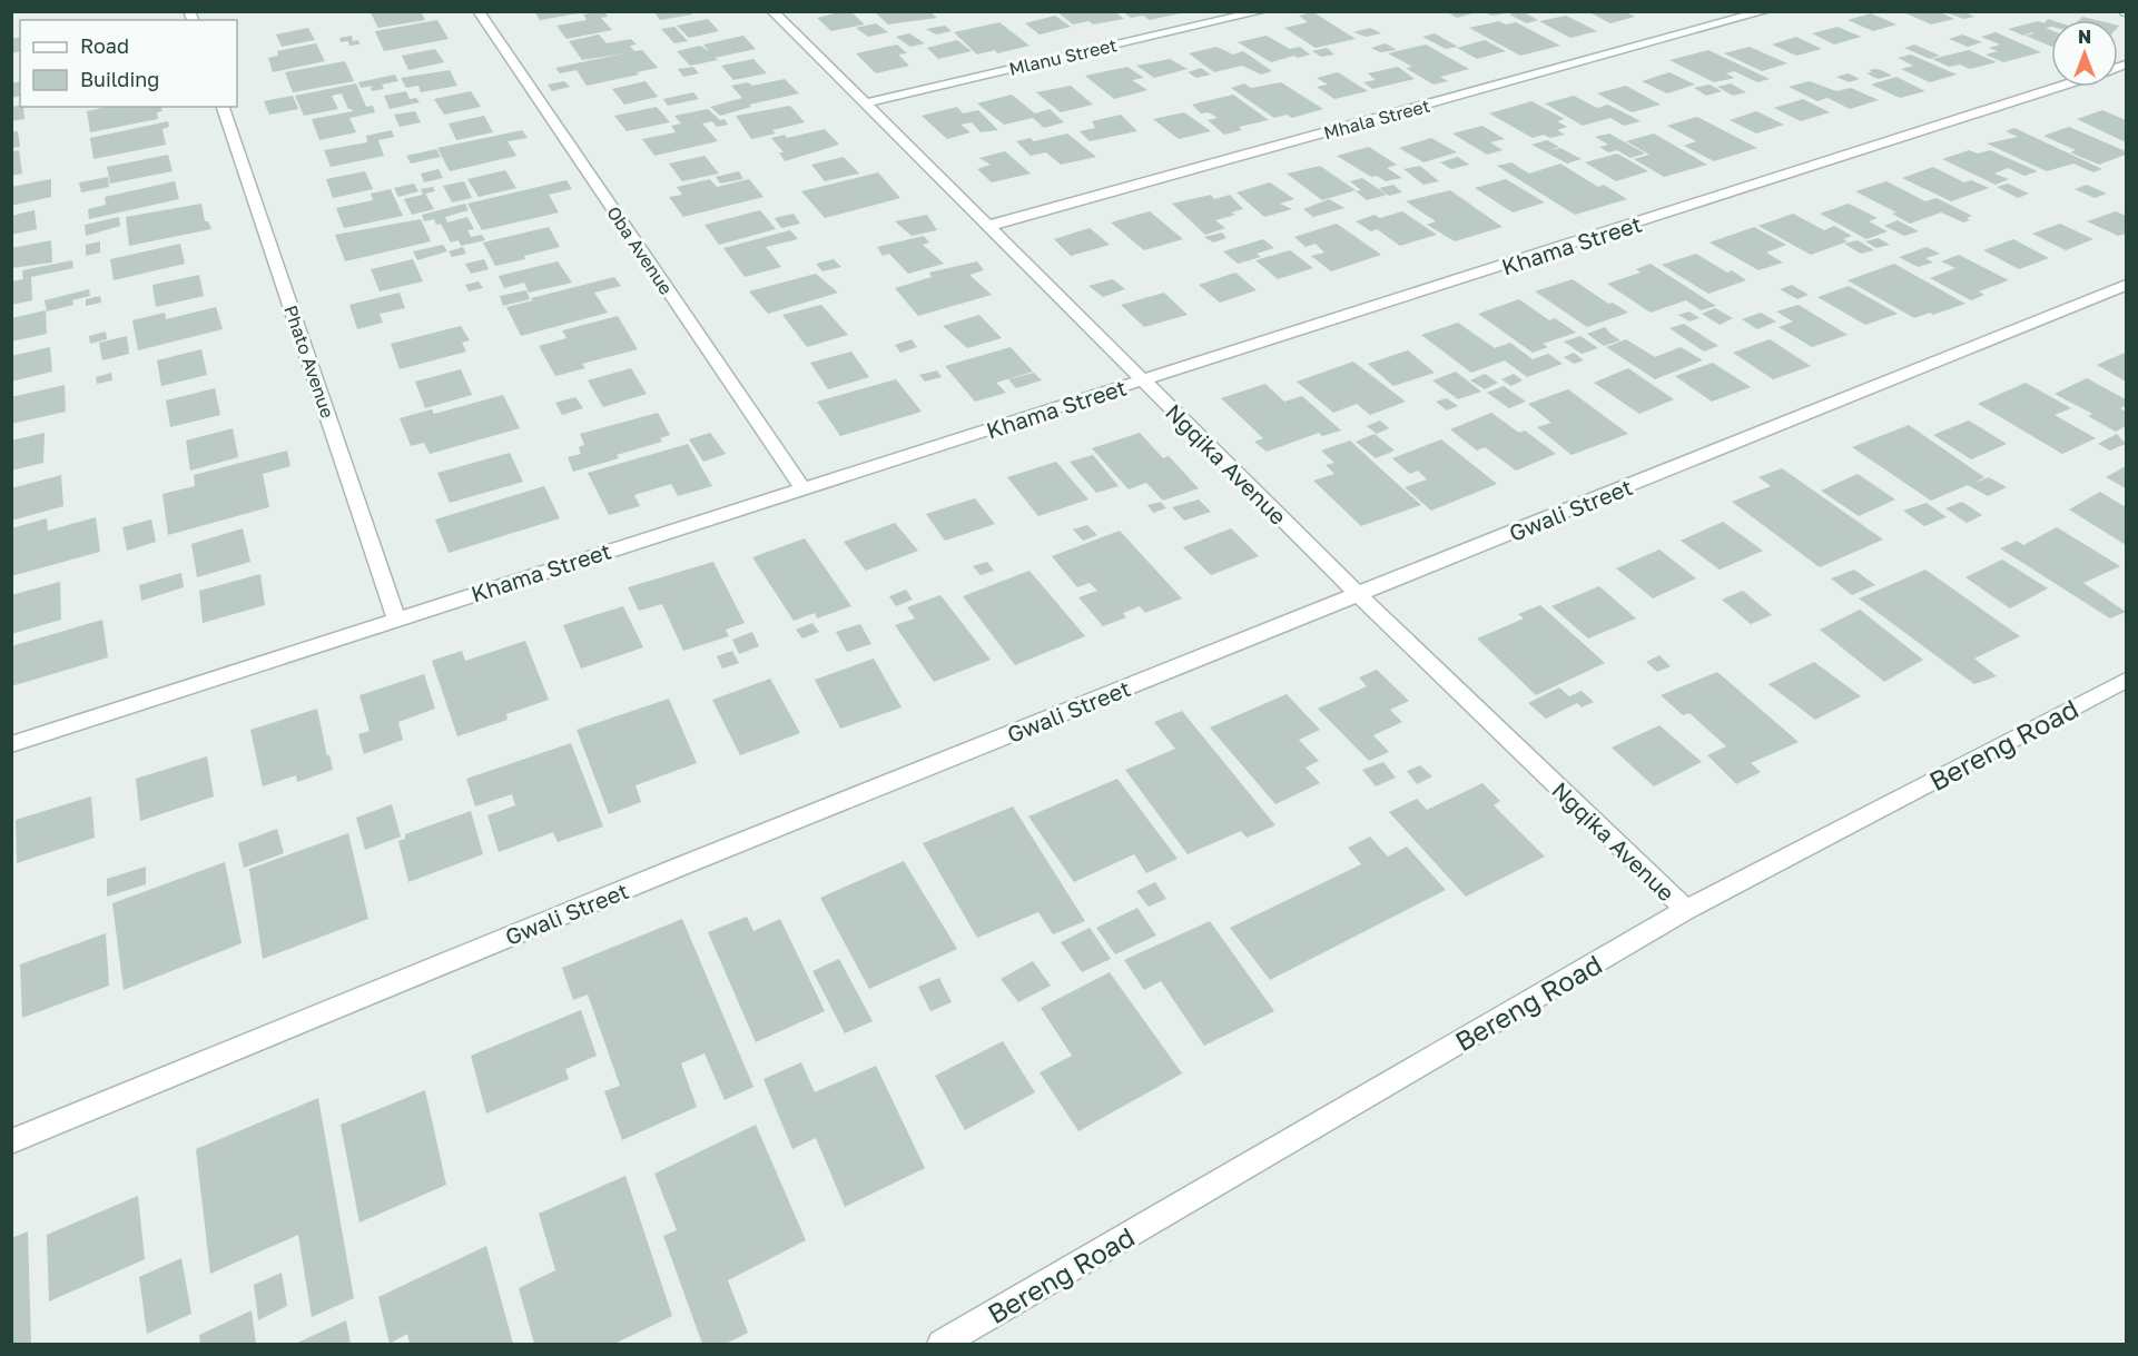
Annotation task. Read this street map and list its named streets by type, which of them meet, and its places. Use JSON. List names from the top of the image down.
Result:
{
  "streets": {
    "street": [
      "Mlanu Street",
      "Mhala Street",
      "Khama Street",
      "Oba Avenue",
      "Phato Avenue",
      "Ngqika Avenue",
      "Gwali Street",
      "Bereng Road"
    ]
  },
  "crossings": [
    ["Mlanu Street", "Ngqika Avenue"],
    ["Mhala Street", "Ngqika Avenue"],
    ["Khama Street", "Oba Avenue"],
    ["Khama Street", "Phato Avenue"],
    ["Khama Street", "Ngqika Avenue"],
    ["Ngqika Avenue", "Gwali Street"],
    ["Ngqika Avenue", "Bereng Road"]
  ],
  "legend": ["Road", "Building"],
  "north": "top"
}
